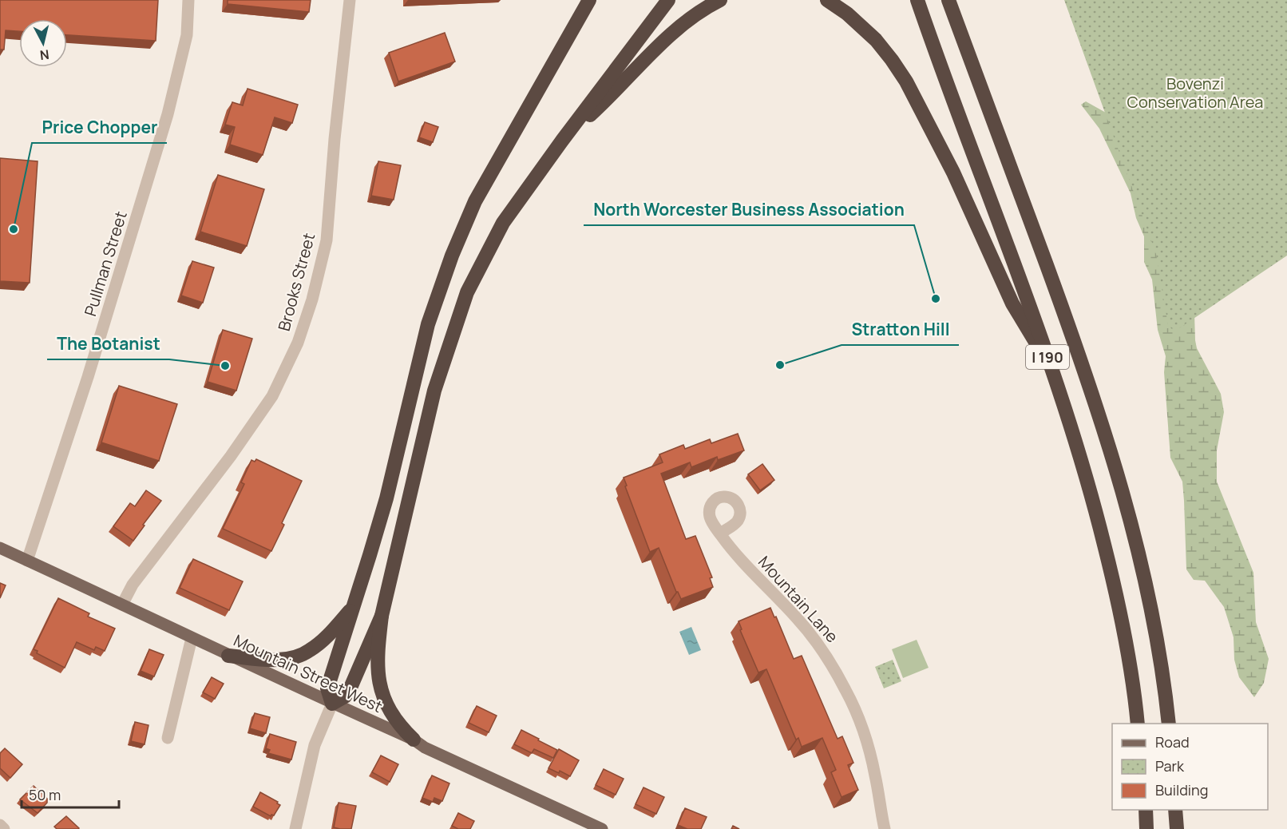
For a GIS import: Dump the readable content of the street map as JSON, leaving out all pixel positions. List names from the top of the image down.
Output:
{
  "streets": {
    "highway": ["I 190"],
    "main road": ["Mountain Street West"],
    "street": ["Pullman Street", "Brooks Street", "Mountain Lane"]
  },
  "crossings": [
    ["Pullman Street", "Mountain Street West"],
    ["Brooks Street", "Mountain Street West"]
  ],
  "parks": ["Bovenzi Conservation Area"],
  "places": [
    "Price Chopper",
    "North Worcester Business Association",
    "Stratton Hill",
    "The Botanist"
  ],
  "legend": ["Road", "Park", "Building"],
  "scale_bar": "50 m",
  "north": "bottom"
}
